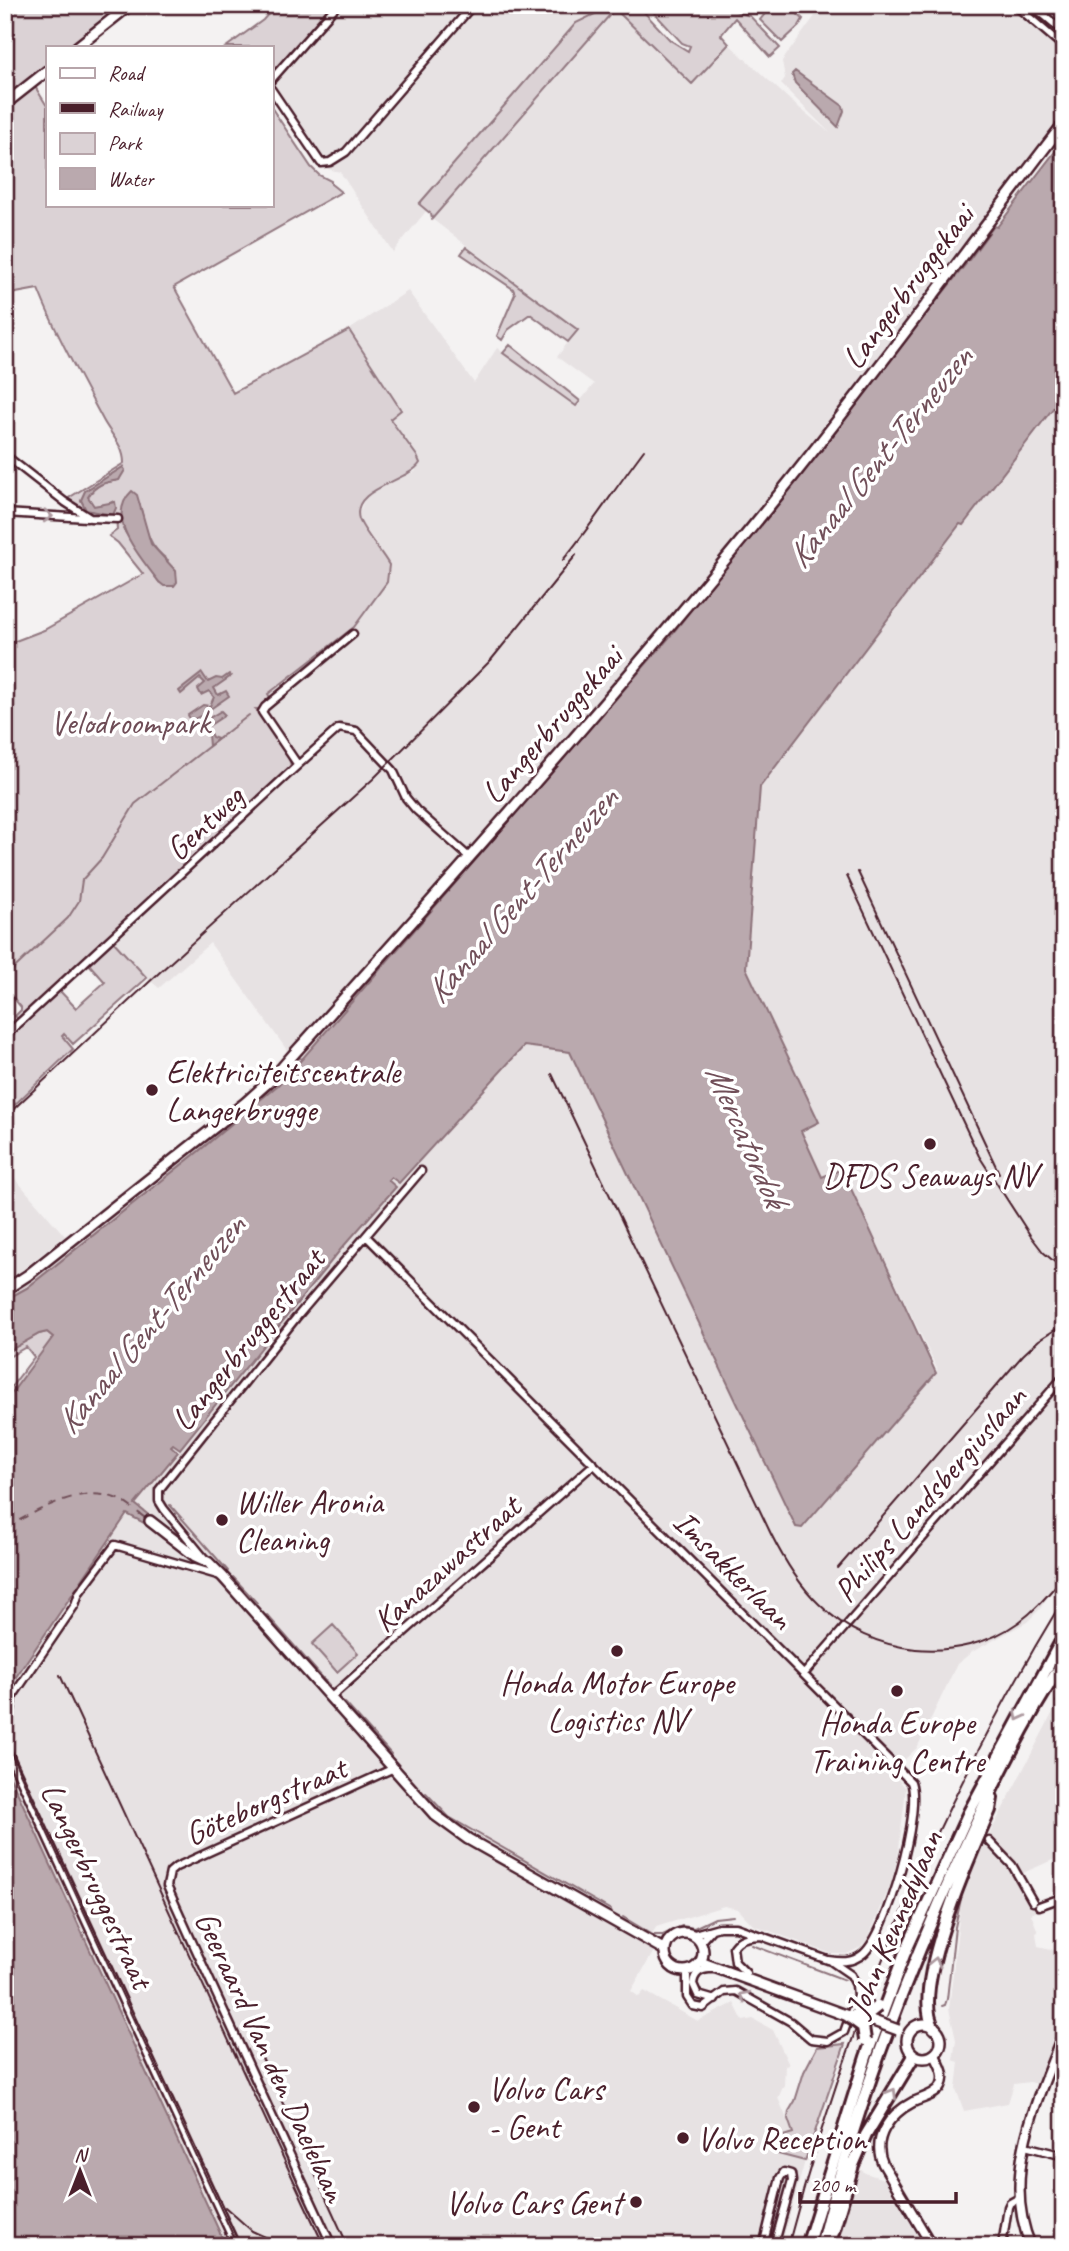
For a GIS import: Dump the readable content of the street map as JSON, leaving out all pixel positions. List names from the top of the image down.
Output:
{
  "streets": {
    "highway": ["John Kennedylaan"],
    "main road": ["Langerbruggekaai", "Langerbruggestraat"],
    "street": [
      "Gentweg",
      "Philips Landsbergiuslaan",
      "Kanazawastraat",
      "Imsakkerlaan",
      "Göteborgstraat",
      "Geeraard Van den Daelelaan"
    ]
  },
  "crossings": [
    ["Langerbruggekaai", "Gentweg"],
    ["Langerbruggestraat", "Kanazawastraat"],
    ["Langerbruggestraat", "Imsakkerlaan"],
    ["Langerbruggestraat", "Göteborgstraat"],
    ["Philips Landsbergiuslaan", "Imsakkerlaan"],
    ["Kanazawastraat", "Imsakkerlaan"],
    ["Göteborgstraat", "Geeraard Van den Daelelaan"]
  ],
  "water": ["Kanaal Gent-Terneuzen", "Mercatordok"],
  "parks": ["Velodroompark"],
  "places": [
    "Elektriciteitscentrale Langerbrugge",
    "DFDS Seaways NV",
    "Willer Aronia Cleaning",
    "Honda Motor Europe Logistics NV",
    "Honda Europe Training Centre",
    "Volvo Cars - Gent",
    "Volvo Reception",
    "Volvo Cars Gent"
  ],
  "legend": [
    "Road",
    "Railway",
    "Park",
    "Water"
  ],
  "scale_bar": "200 m",
  "north": "top"
}
